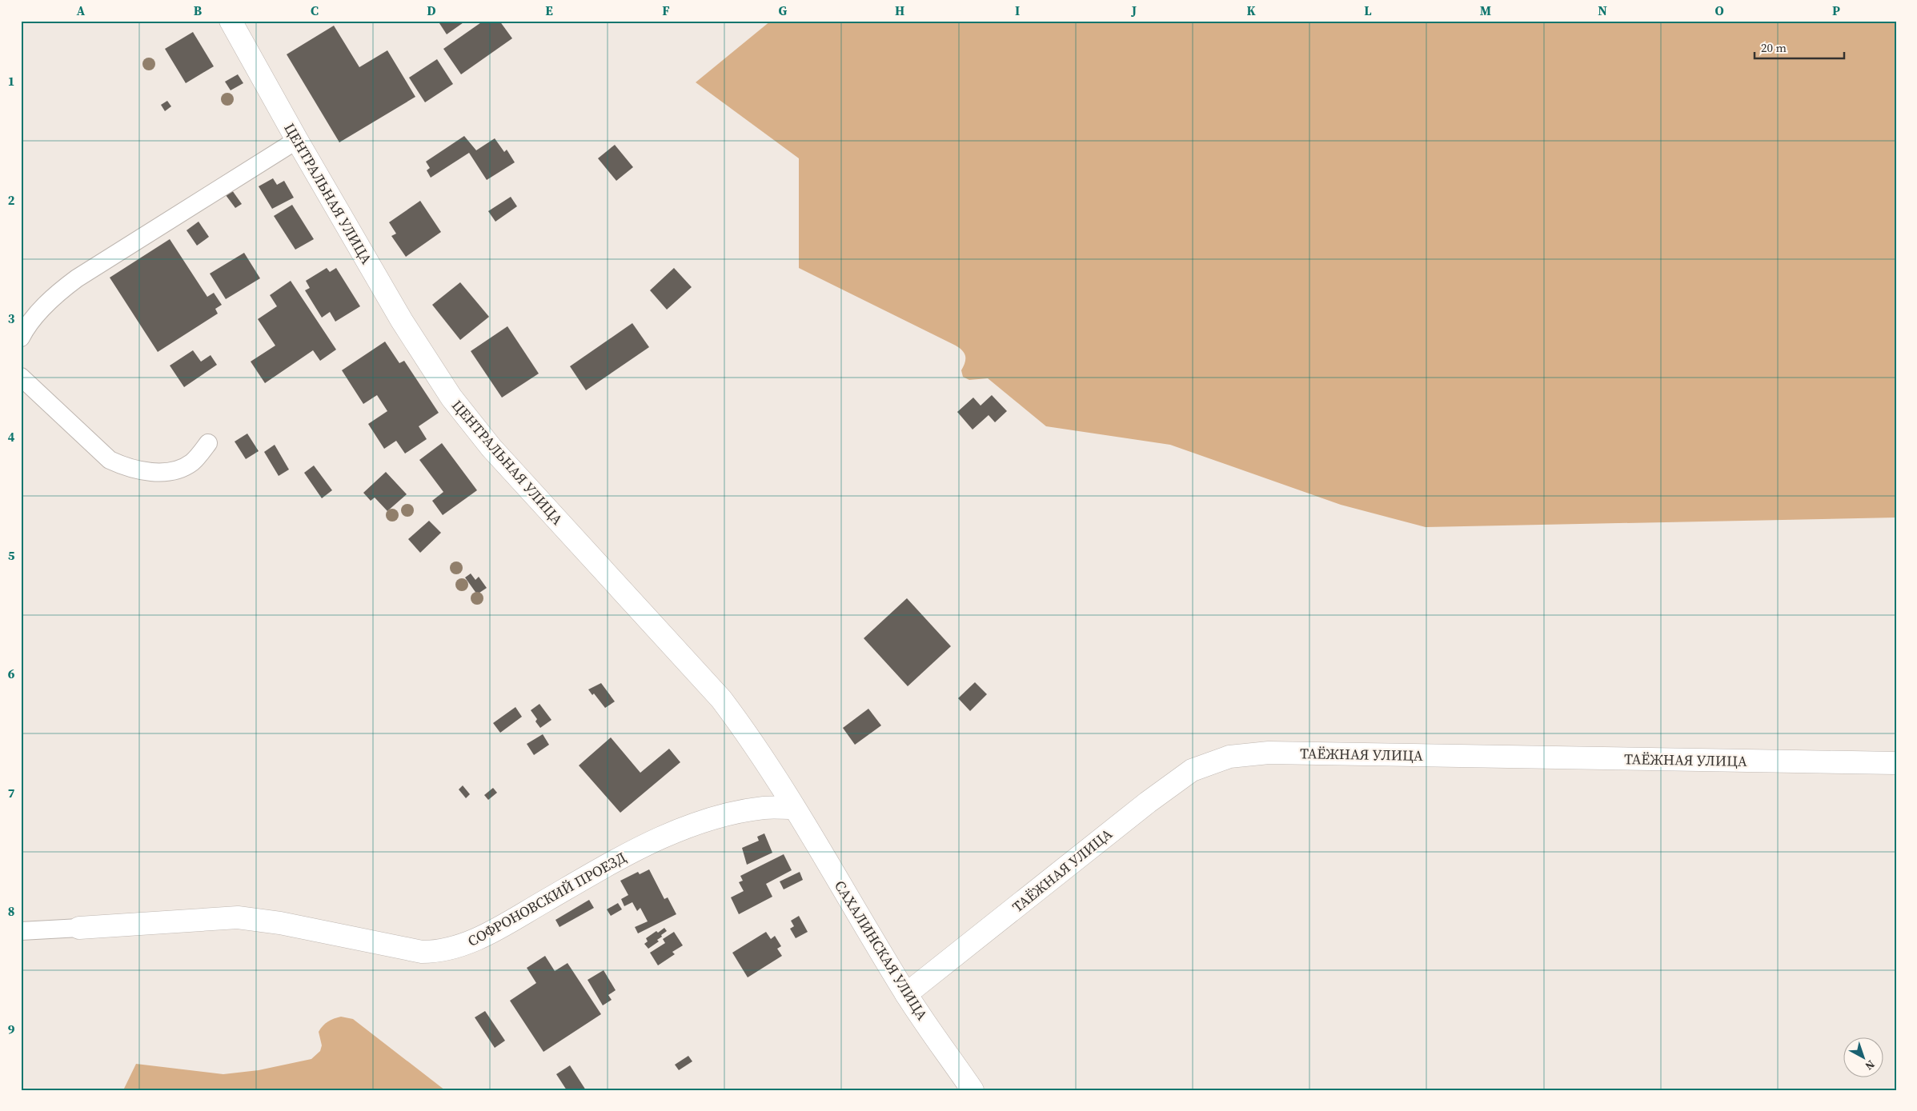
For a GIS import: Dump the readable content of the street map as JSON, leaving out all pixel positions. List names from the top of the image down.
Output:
{
  "streets": {
    "street": [
      "ЦЕНТРАЛЬНАЯ УЛИЦА",
      "ТАЁЖНАЯ УЛИЦА",
      "СОФРОНОВСКИЙ ПРОЕЗД",
      "САХАЛИНСКАЯ УЛИЦА"
    ]
  },
  "crossings": [
    ["ЦЕНТРАЛЬНАЯ УЛИЦА", "СОФРОНОВСКИЙ ПРОЕЗД"],
    ["ЦЕНТРАЛЬНАЯ УЛИЦА", "САХАЛИНСКАЯ УЛИЦА"],
    ["ТАЁЖНАЯ УЛИЦА", "САХАЛИНСКАЯ УЛИЦА"],
    ["СОФРОНОВСКИЙ ПРОЕЗД", "САХАЛИНСКАЯ УЛИЦА"]
  ],
  "scale_bar": "20 m",
  "north": "bottom right",
  "grid": {
    "columns": [
      "A",
      "B",
      "C",
      "D",
      "E",
      "F",
      "G",
      "H",
      "I",
      "J",
      "K",
      "L",
      "M",
      "N",
      "O",
      "P"
    ],
    "rows": [
      "1",
      "2",
      "3",
      "4",
      "5",
      "6",
      "7",
      "8",
      "9"
    ]
  }
}
